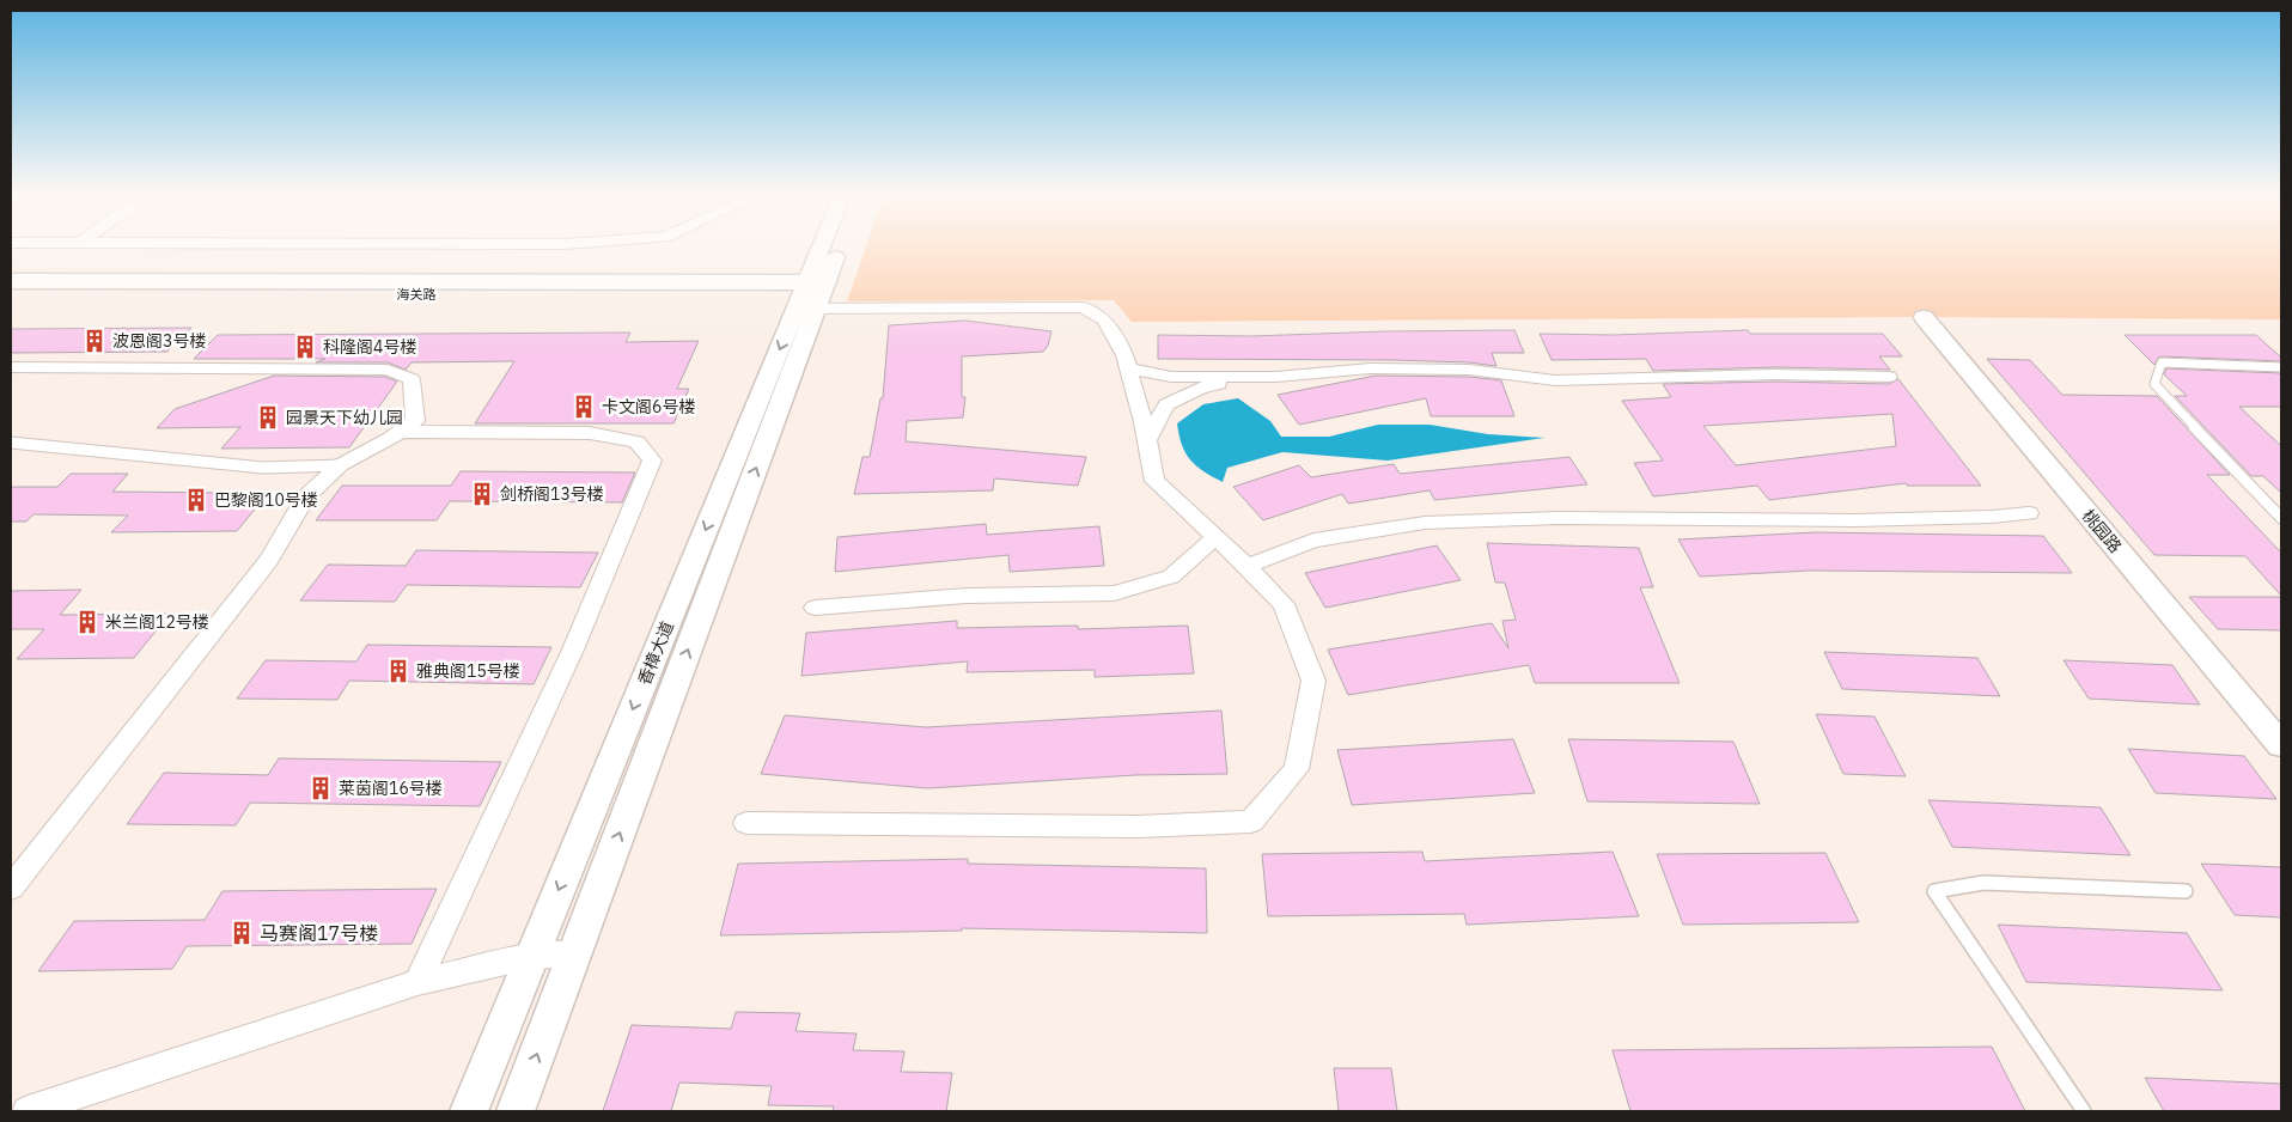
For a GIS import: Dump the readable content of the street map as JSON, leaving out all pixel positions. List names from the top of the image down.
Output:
{
  "streets": {
    "main road": ["海关路"],
    "street": ["桃园路", "香樟大道"]
  },
  "crossings": [
    ["海关路", "香樟大道"]
  ],
  "places": {
    "building": [
      "波恩阁3号楼",
      "科隆阁4号楼",
      "卡文阁6号楼",
      "园景天下幼儿园",
      "剑桥阁13号楼",
      "巴黎阁10号楼",
      "米兰阁12号楼",
      "雅典阁15号楼",
      "莱茵阁16号楼",
      "马赛阁17号楼"
    ]
  }
}
